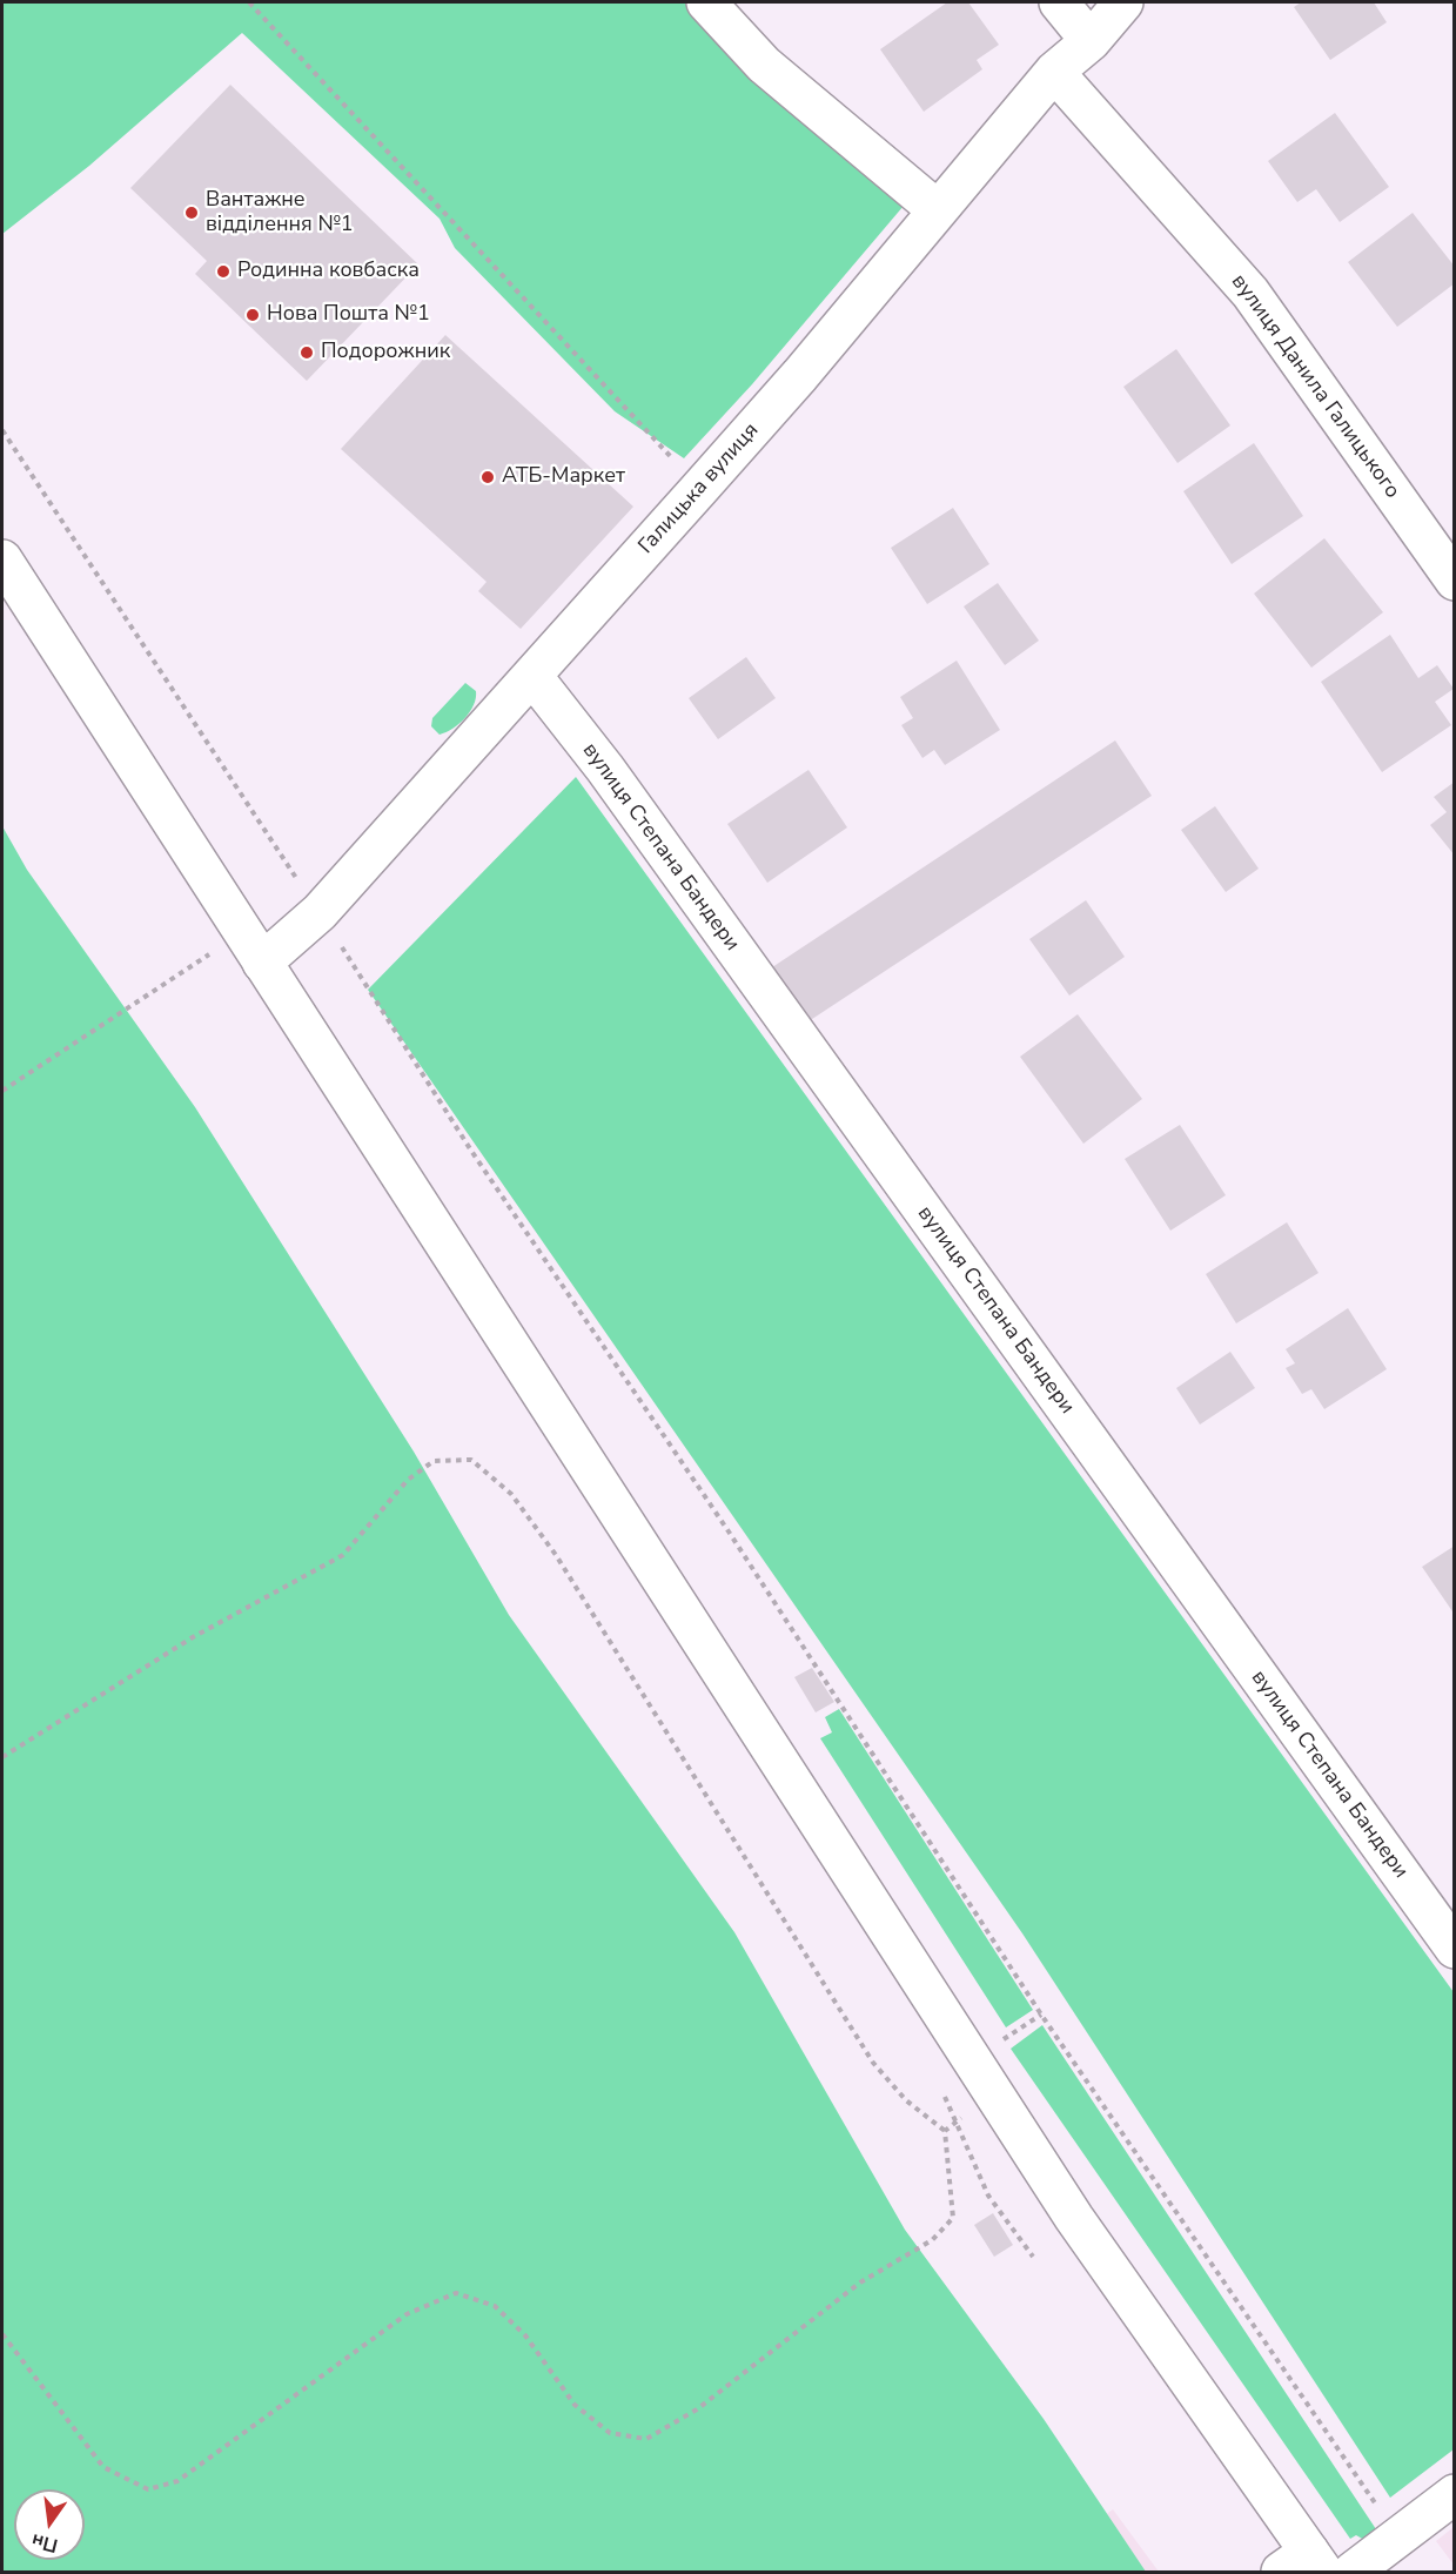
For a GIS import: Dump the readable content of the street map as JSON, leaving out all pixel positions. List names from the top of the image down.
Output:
{
  "streets": {
    "street": ["вулиця Данила Галицького", "Галицька вулиця", "вулиця Степана Бандери"]
  },
  "crossings": [
    ["вулиця Данила Галицького", "Галицька вулиця"],
    ["Галицька вулиця", "вулиця Степана Бандери"]
  ],
  "places": [
    "Вантажне відділення №1",
    "Родинна ковбаска",
    "Нова Пошта №1",
    "Подорожник",
    "АТБ-Маркет"
  ],
  "north": "bottom"
}
